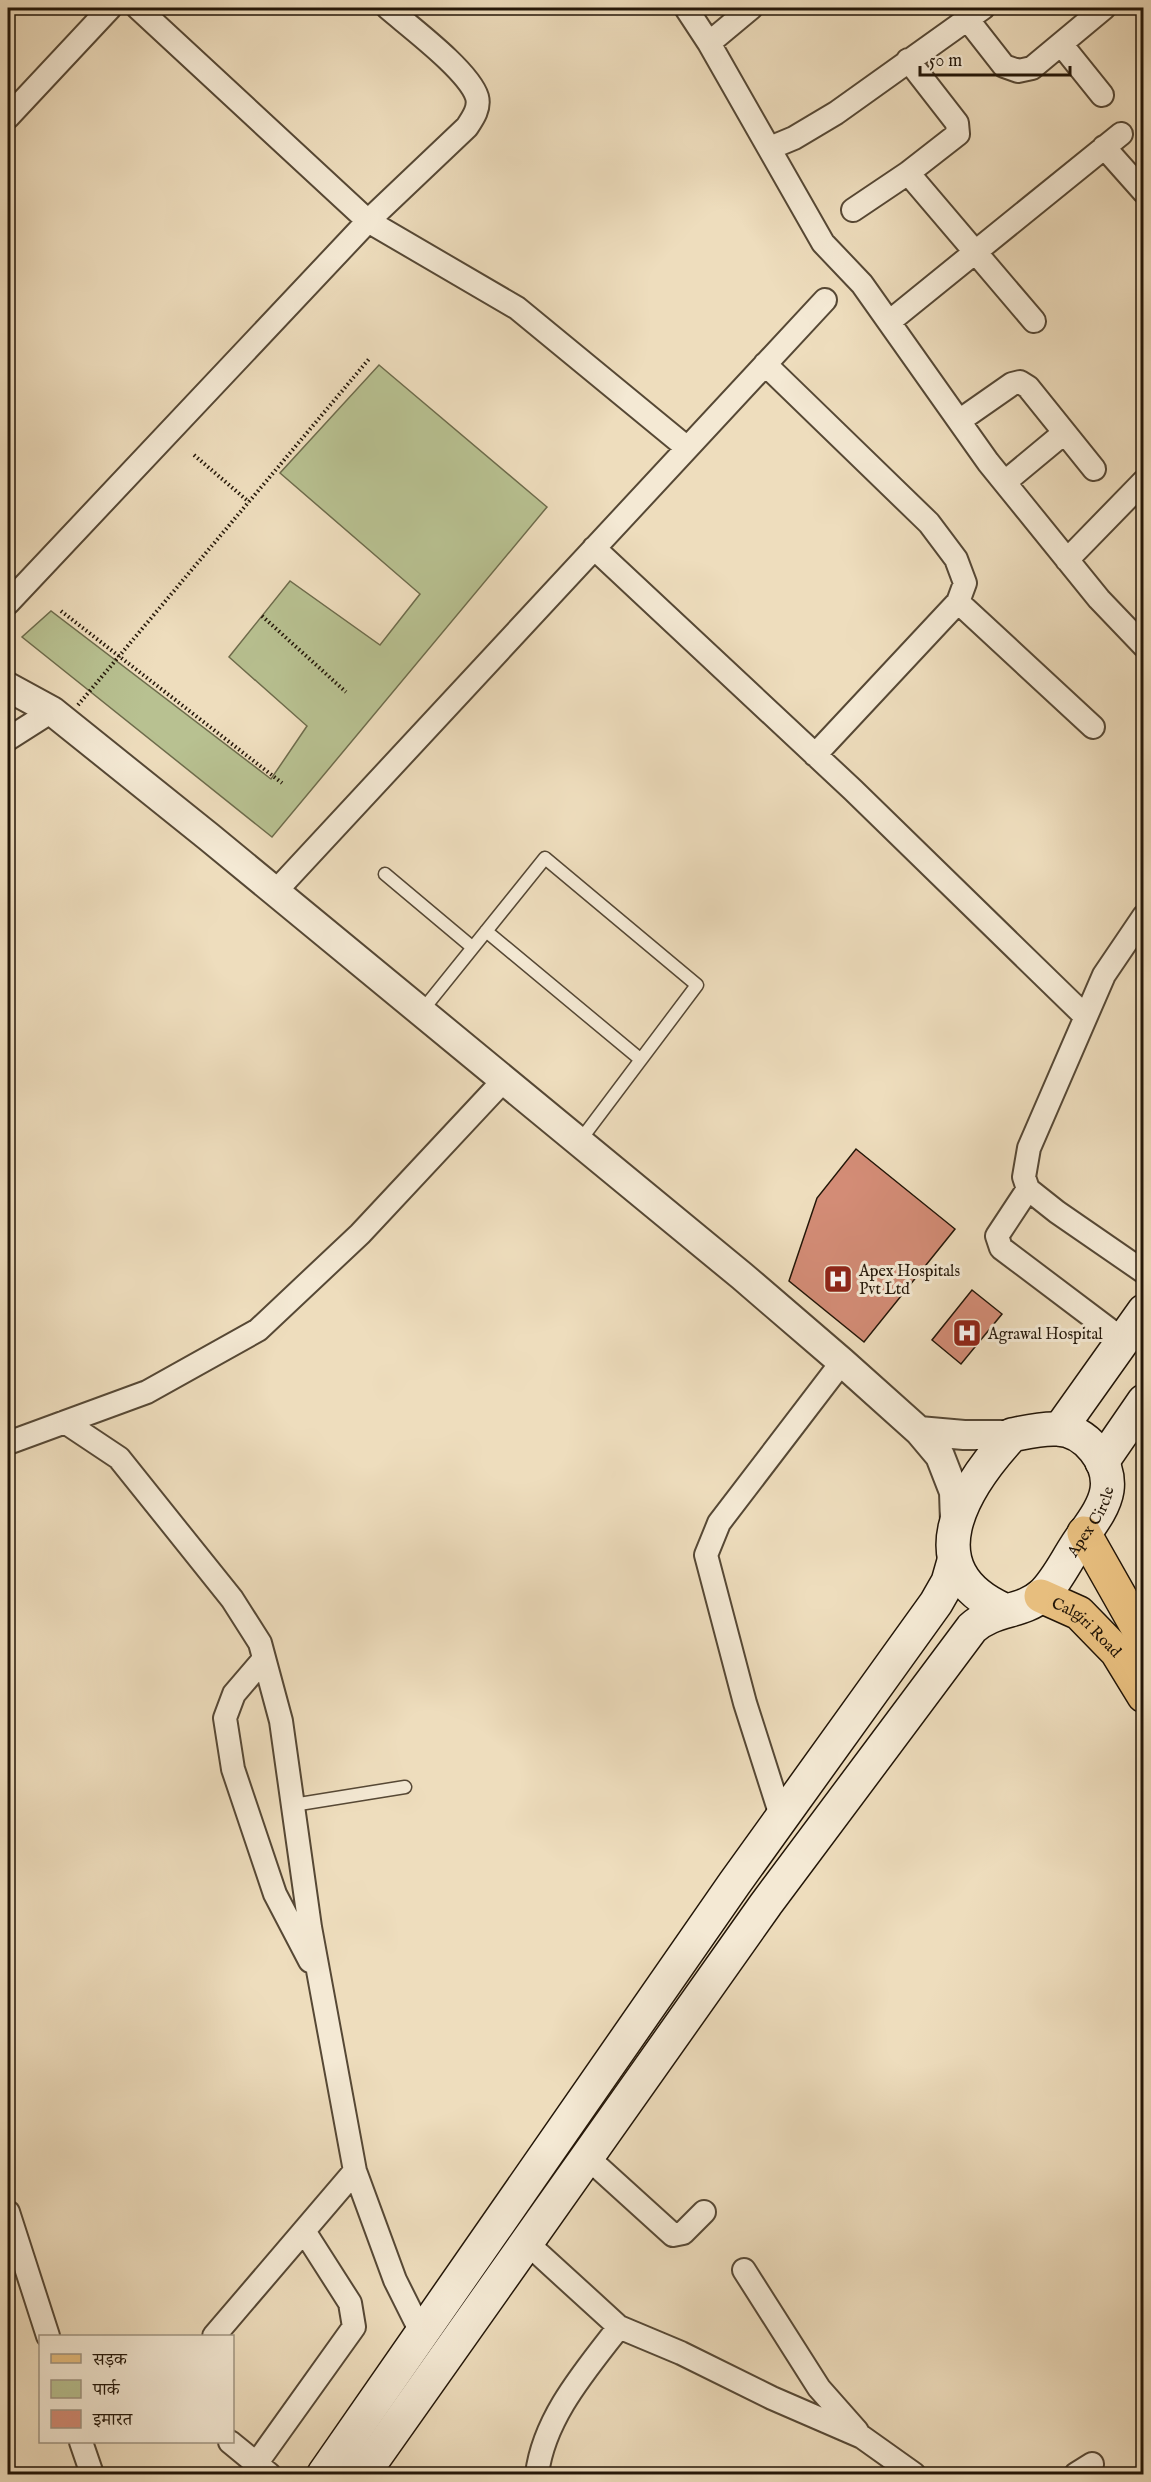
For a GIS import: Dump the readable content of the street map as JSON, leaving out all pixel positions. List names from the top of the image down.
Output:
{
  "streets": {
    "main road": ["Apex Circle", "Calgiri Road"]
  },
  "crossings": [
    ["Apex Circle", "Calgiri Road"]
  ],
  "places": {
    "hospital": ["Apex Hospitals Pvt Ltd", "Agrawal Hospital"]
  },
  "legend": ["सड़क", "पार्क", "इमारत"],
  "scale_bar": "50 m"
}
